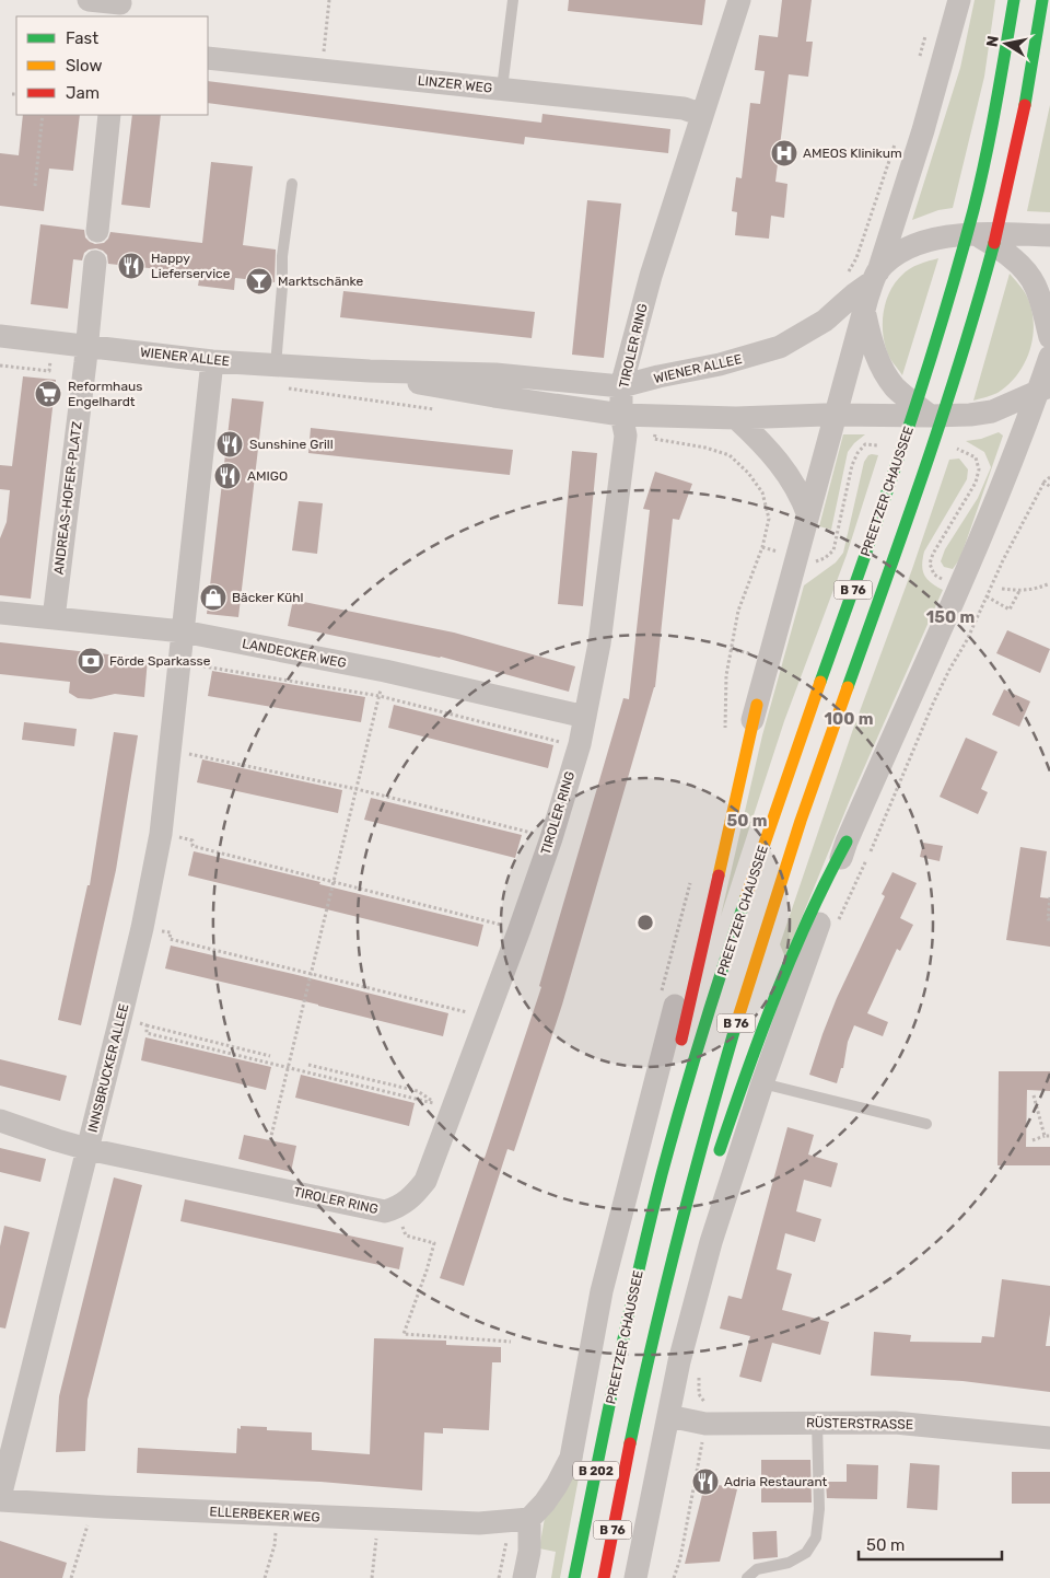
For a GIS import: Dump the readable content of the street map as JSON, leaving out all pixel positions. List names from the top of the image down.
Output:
{
  "streets": {
    "highway": ["PREETZER CHAUSSEE", "B 76", "B 202"],
    "street": [
      "LINZER WEG",
      "TIROLER RING",
      "WIENER ALLEE",
      "ANDREAS-HOFER-PLATZ",
      "LANDECKER WEG",
      "INNSBRUCKER ALLEE",
      "RÜSTERSTRASSE",
      "ELLERBEKER WEG"
    ]
  },
  "crossings": [
    ["LINZER WEG", "TIROLER RING"],
    ["TIROLER RING", "WIENER ALLEE"],
    ["TIROLER RING", "LANDECKER WEG"],
    ["TIROLER RING", "INNSBRUCKER ALLEE"],
    ["WIENER ALLEE", "PREETZER CHAUSSEE"],
    ["WIENER ALLEE", "ANDREAS-HOFER-PLATZ"],
    ["PREETZER CHAUSSEE", "ELLERBEKER WEG"],
    ["ANDREAS-HOFER-PLATZ", "LANDECKER WEG"],
    ["LANDECKER WEG", "INNSBRUCKER ALLEE"],
    ["INNSBRUCKER ALLEE", "ELLERBEKER WEG"]
  ],
  "places": {
    "hospital": ["AMEOS Klinikum"],
    "restaurant": [
      "Happy Lieferservice",
      "Sunshine Grill",
      "AMIGO",
      "Adria Restaurant"
    ],
    "bar": ["Marktschänke"],
    "supermarket": ["Reformhaus Engelhardt"],
    "shop": ["Bäcker Kühl"],
    "bank": ["Förde Sparkasse"]
  },
  "legend": ["Fast", "Slow", "Jam"],
  "scale_bar": "50 m",
  "north": "left",
  "rings": ["150 m", "100 m", "50 m"]
}
